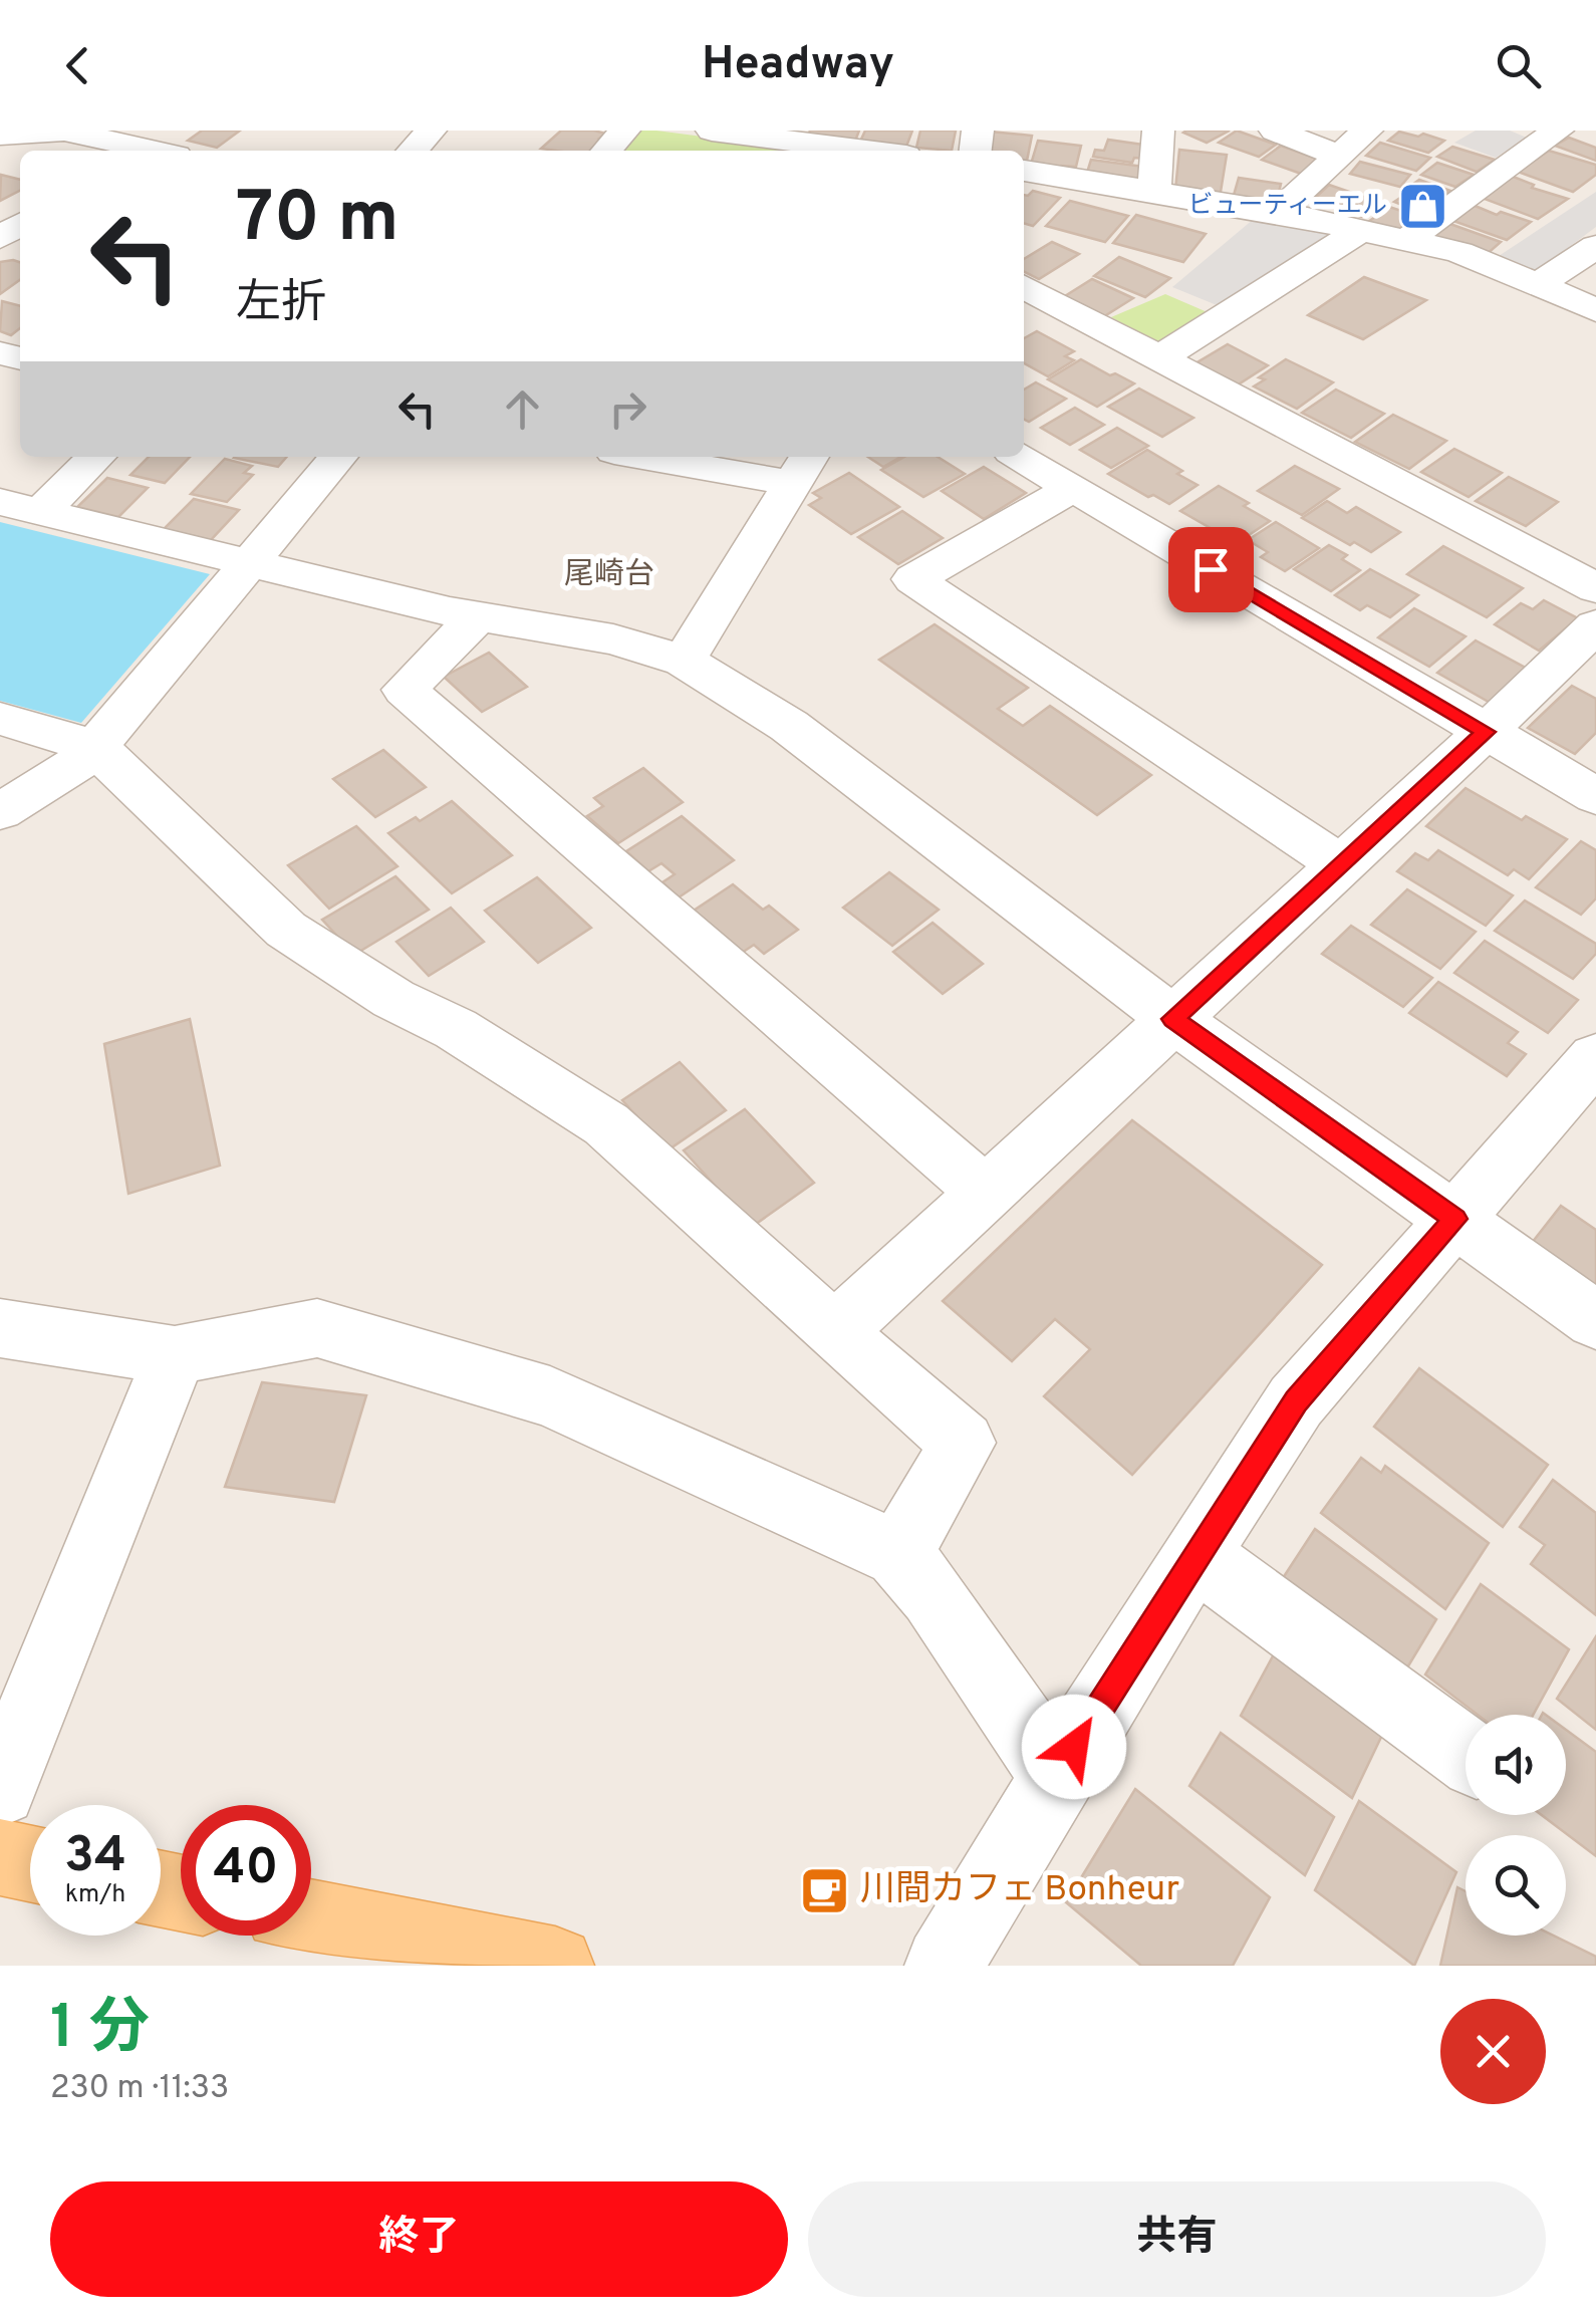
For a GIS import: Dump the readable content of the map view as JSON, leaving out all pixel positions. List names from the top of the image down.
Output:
{
  "districts": ["尾崎台"],
  "places": {
    "shop": ["ビューティーエル"],
    "cafe": ["川間カフェ Bonheur"]
  },
  "page": {
    "header": "Headway",
    "turn": ["70 m", "左折"],
    "speed": "34 km/h",
    "limit": "40",
    "heading": ["1 分", "230 m · 11:33"],
    "buttons": ["終了", "共有"]
  }
}
